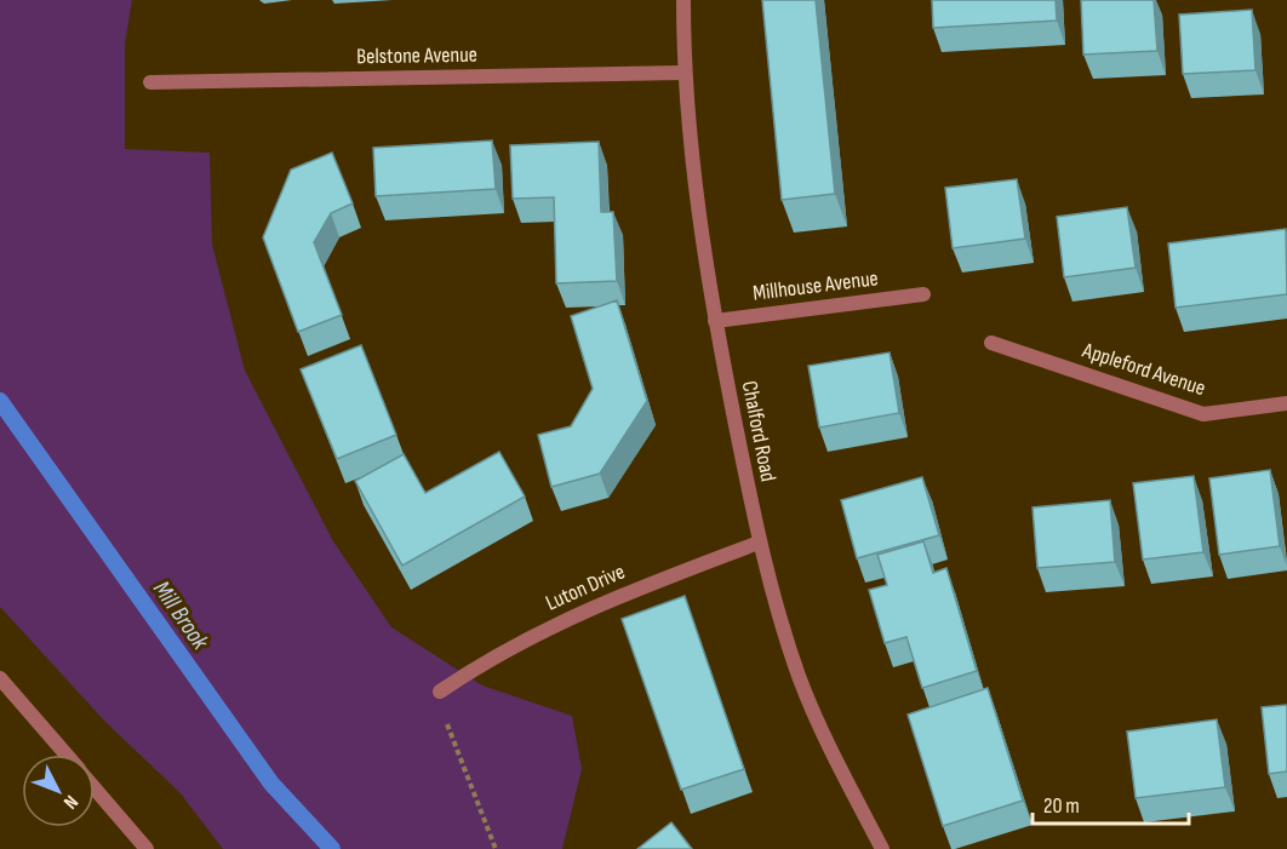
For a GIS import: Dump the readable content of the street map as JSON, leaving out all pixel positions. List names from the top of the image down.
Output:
{
  "streets": {
    "street": [
      "Belstone Avenue",
      "Millhouse Avenue",
      "Appleford Avenue",
      "Chalford Road",
      "Luton Drive"
    ]
  },
  "crossings": [
    ["Belstone Avenue", "Chalford Road"],
    ["Millhouse Avenue", "Chalford Road"],
    ["Chalford Road", "Luton Drive"]
  ],
  "water": ["Mill Brook"],
  "scale_bar": "20 m",
  "north": "bottom right"
}
